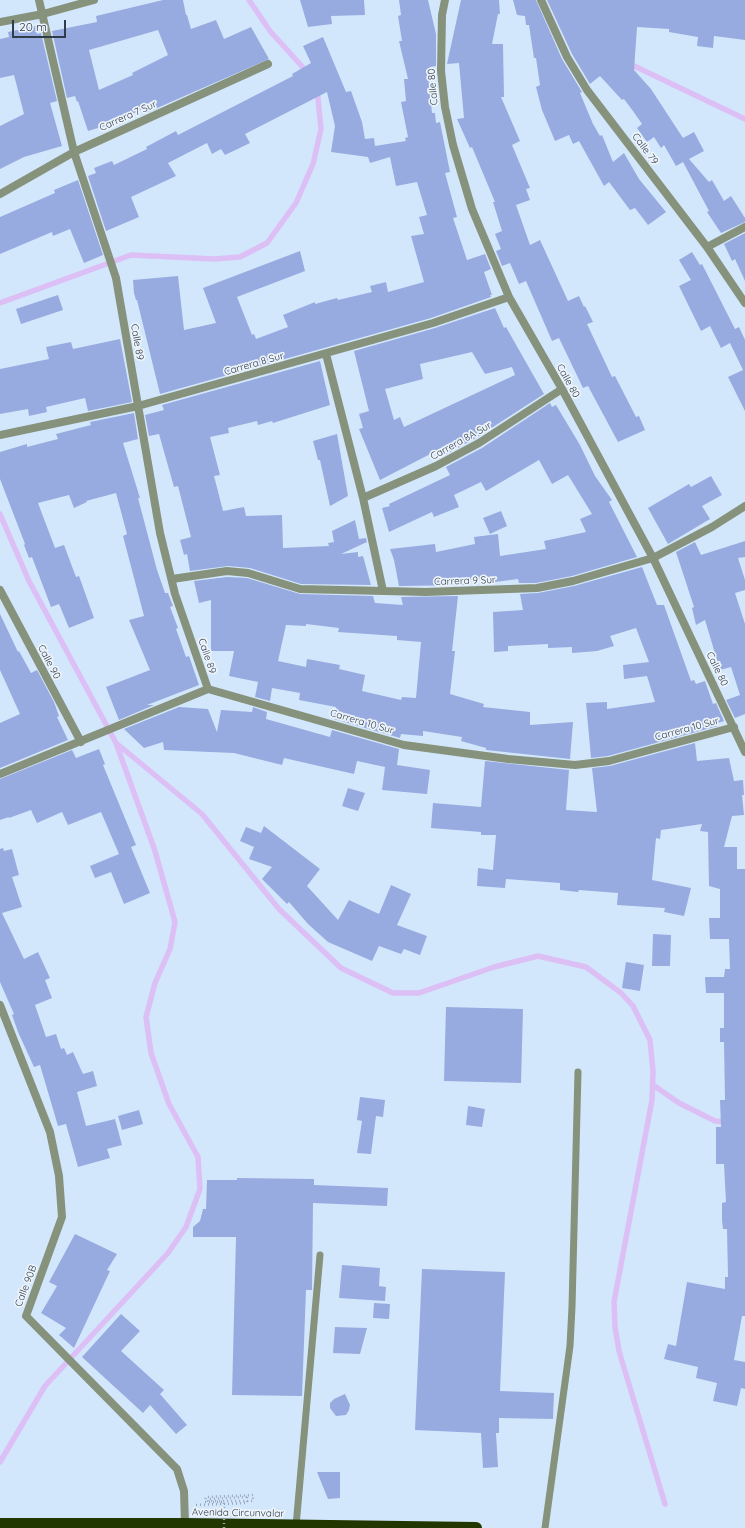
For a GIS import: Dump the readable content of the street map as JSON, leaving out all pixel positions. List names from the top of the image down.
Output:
{
  "streets": {
    "highway": ["Avenida Circunvalar"],
    "street": [
      "Calle 80",
      "Carrera 7 Sur",
      "Calle 79",
      "Calle 89",
      "Carrera 8 Sur",
      "Carrera 8A Sur",
      "Carrera 9 Sur",
      "Calle 90",
      "Carrera 10 Sur",
      "Calle 90B"
    ]
  },
  "crossings": [
    ["Calle 80", "Carrera 8 Sur"],
    ["Calle 80", "Carrera 8A Sur"],
    ["Calle 80", "Carrera 9 Sur"],
    ["Calle 80", "Carrera 10 Sur"],
    ["Carrera 7 Sur", "Calle 89"],
    ["Calle 89", "Carrera 8 Sur"],
    ["Calle 89", "Carrera 9 Sur"],
    ["Calle 89", "Carrera 10 Sur"],
    ["Calle 90B", "Avenida Circunvalar"]
  ],
  "scale_bar": "20 m"
}
